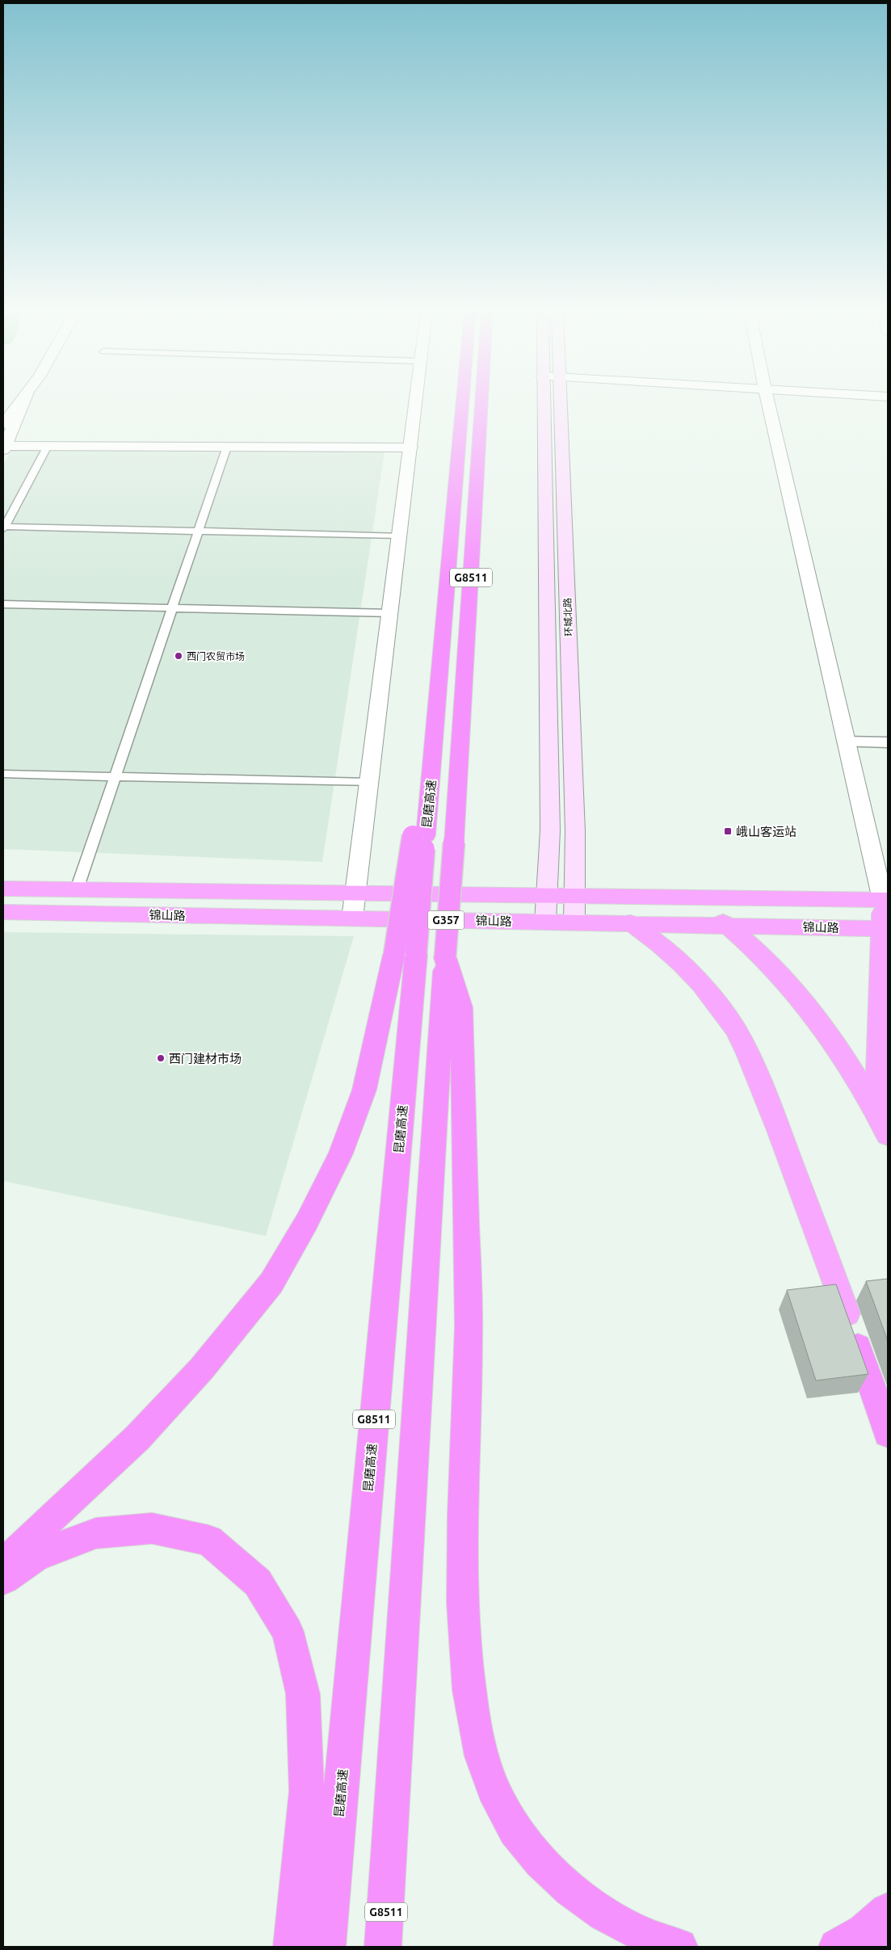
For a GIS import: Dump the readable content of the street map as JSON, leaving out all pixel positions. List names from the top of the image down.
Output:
{
  "streets": {
    "highway": [
      "G8511",
      "昆磨高速",
      "锦山路",
      "G357"
    ],
    "main road": ["环城北路"]
  },
  "crossings": [
    ["G8511", "昆磨高速"],
    ["环城北路", "锦山路"]
  ],
  "places": {
    "other": ["西门农贸市场", "西门建材市场"],
    "transit": ["峨山客运站"]
  }
}
